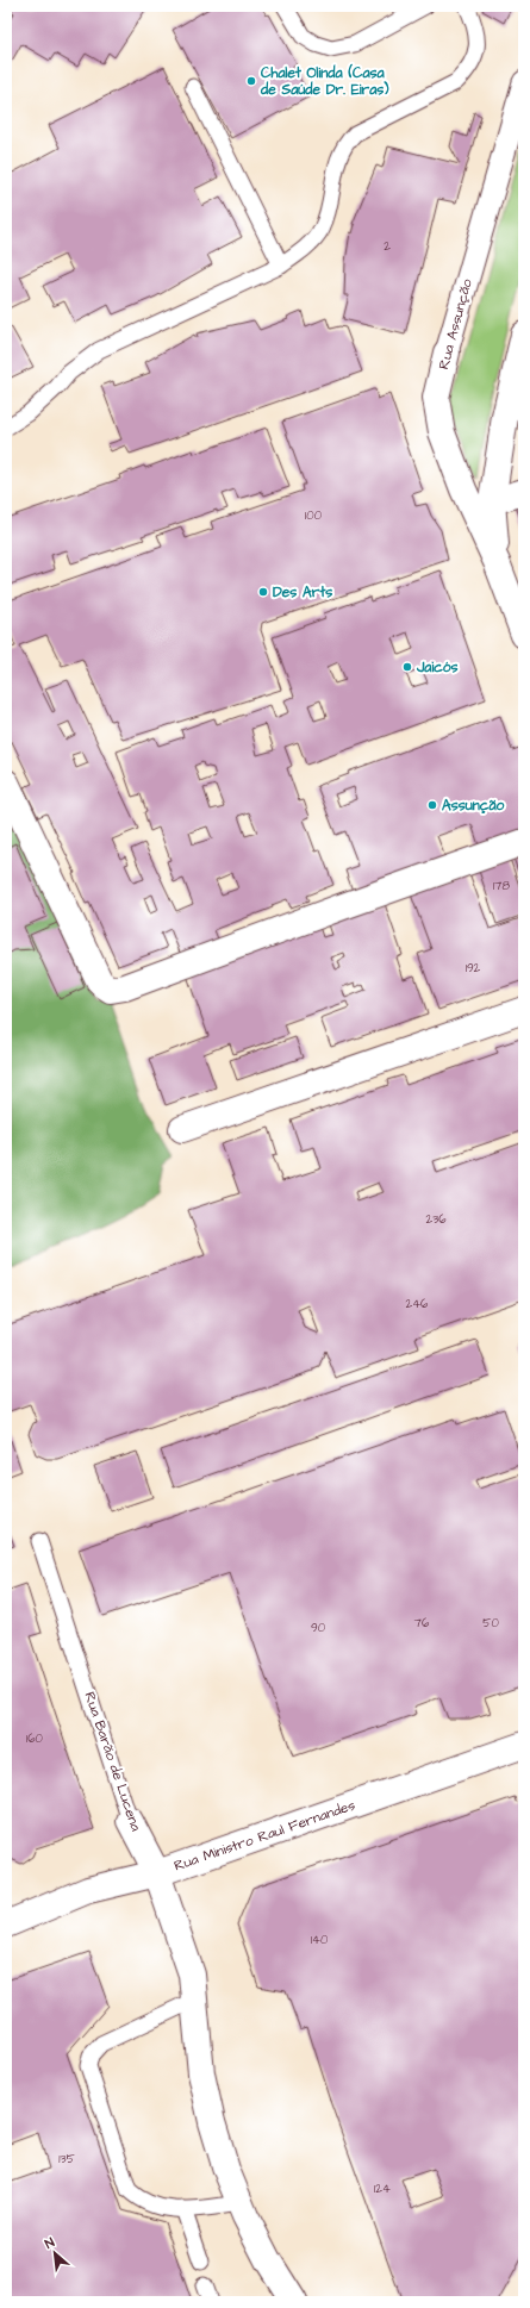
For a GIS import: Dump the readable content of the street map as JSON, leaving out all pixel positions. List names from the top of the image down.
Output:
{
  "streets": {
    "street": ["Rua Assunção", "Rua Barão de Lucena", "Rua Ministro Raul Fernandes"]
  },
  "crossings": [
    ["Rua Barão de Lucena", "Rua Ministro Raul Fernandes"]
  ],
  "places": [
    "Chalet Olinda (Casa de Saúde Dr. Eiras)",
    "Des Arts",
    "Jaicós",
    "Assunção"
  ],
  "house_numbers": [
    "2",
    "100",
    "178",
    "192",
    "236",
    "246",
    "76",
    "50",
    "90",
    "160",
    "140",
    "135",
    "124"
  ],
  "north": "top left"
}
